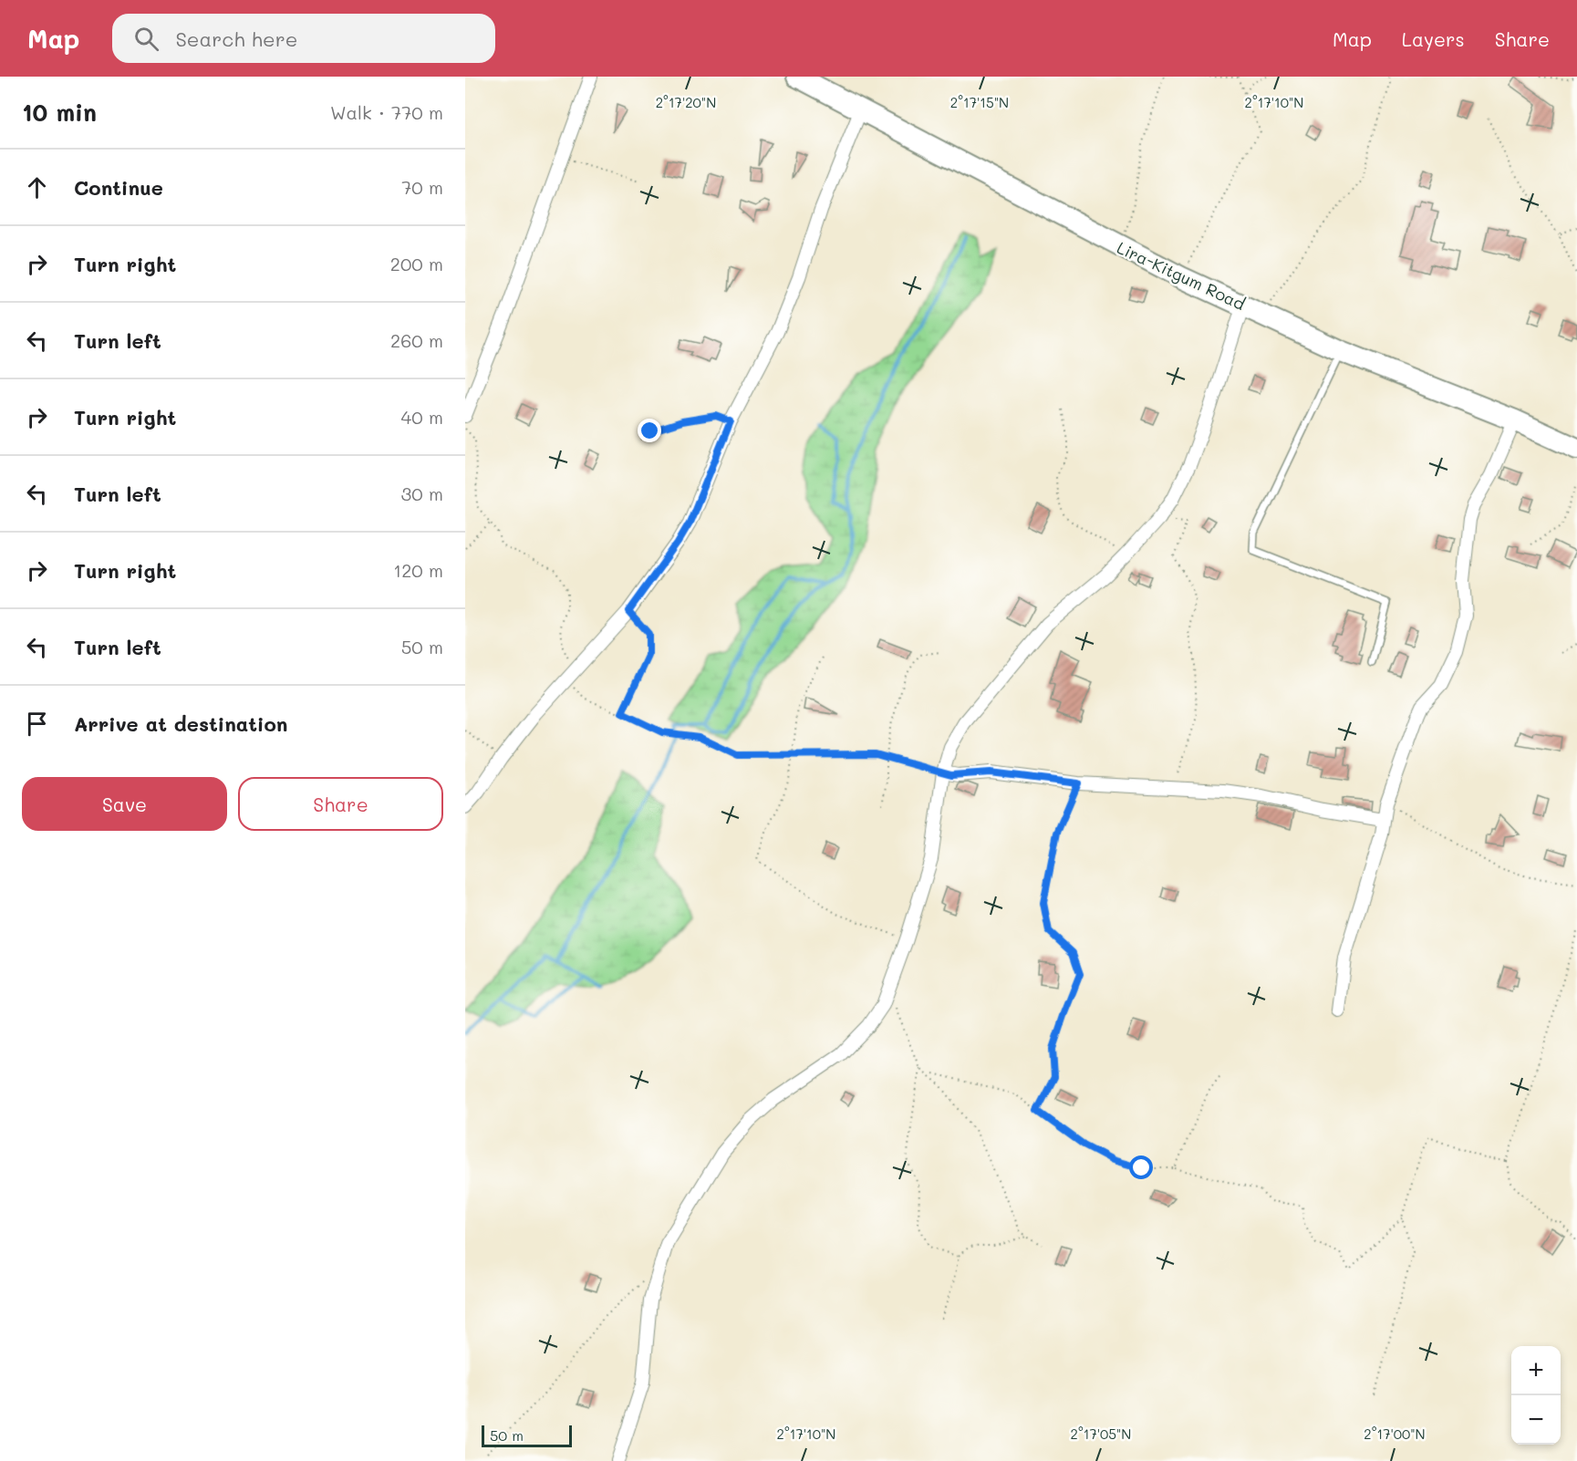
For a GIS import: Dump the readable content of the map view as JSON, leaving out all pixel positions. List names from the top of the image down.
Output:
{
  "streets": {
    "main road": ["Lira-Kitgum Road"]
  },
  "scale_bar": "50 m",
  "page": {
    "header": "Map",
    "search": "Search here",
    "nav": ["Map", "Layers", "Share"],
    "heading": ["10 min", "Walk · 770 m"],
    "list": [
      ["Continue", "70 m"],
      ["Turn right", "200 m"],
      ["Turn left", "260 m"],
      ["Turn right", "40 m"],
      ["Turn left", "30 m"],
      ["Turn right", "120 m"],
      ["Turn left", "50 m"],
      "Arrive at destination"
    ],
    "buttons": ["Save", "Share"],
    "map_buttons": ["+", "−"],
    "scale": "50 m"
  },
  "coordinates": [
    "2°17'20\"N",
    "2°17'15\"N",
    "2°17'10\"N",
    "2°17'05\"N",
    "2°17'00\"N"
  ]
}
